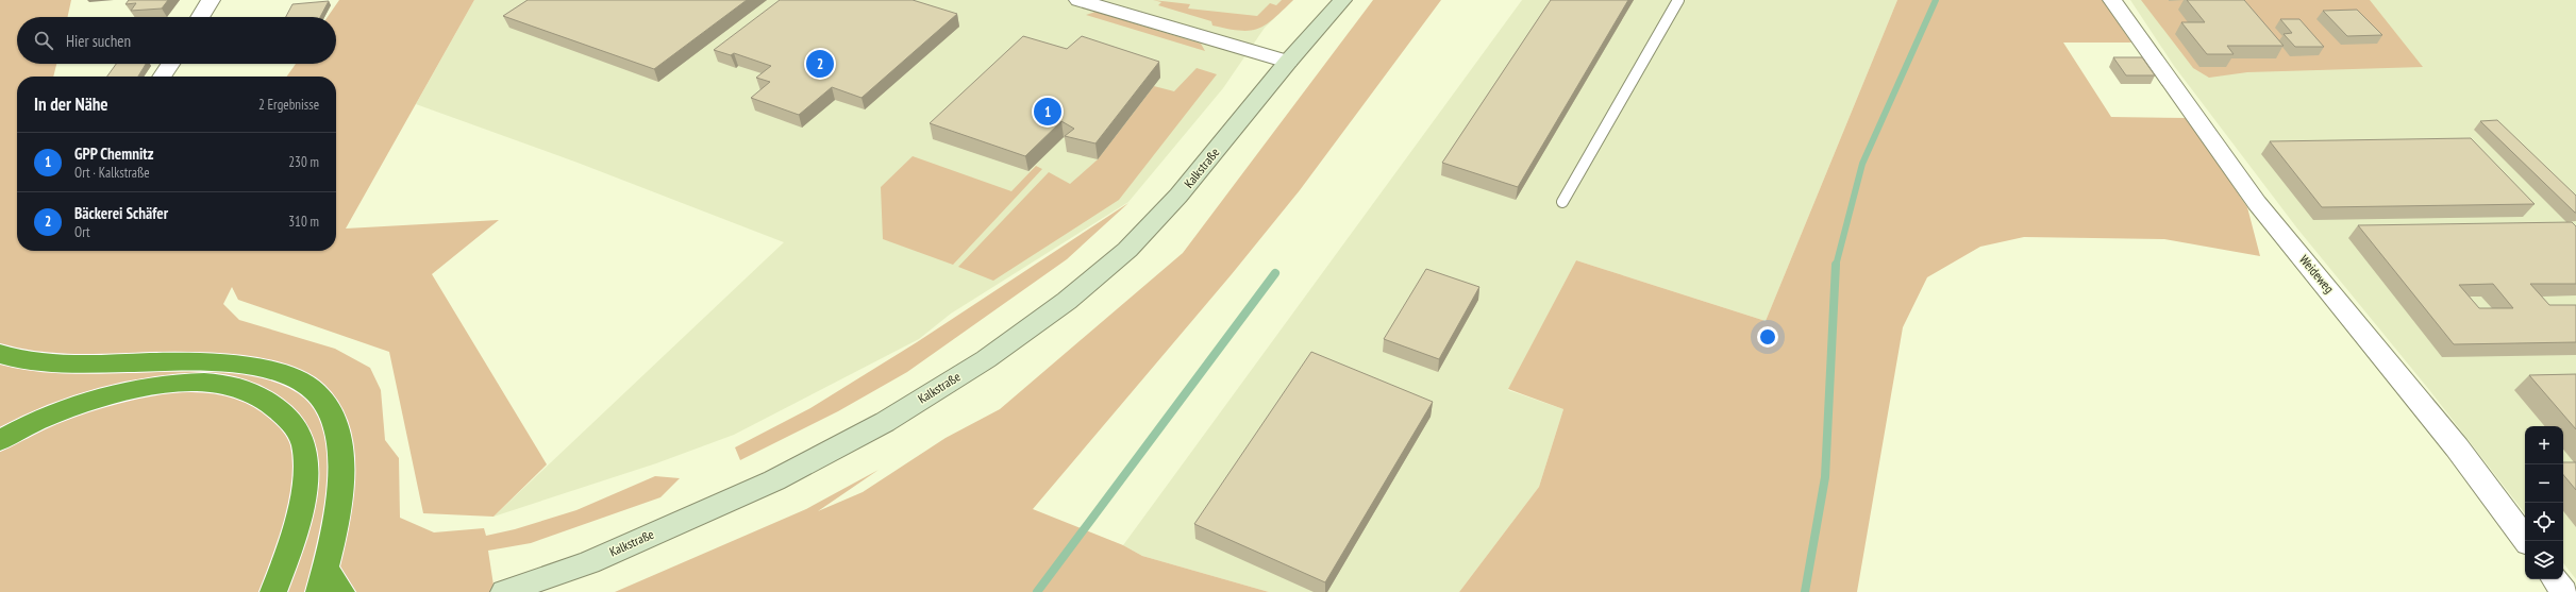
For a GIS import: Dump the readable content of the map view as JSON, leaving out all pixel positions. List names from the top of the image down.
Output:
{
  "streets": {
    "main road": ["Kalkstraße"],
    "street": ["Weideweg"]
  },
  "page": {
    "search": "Hier suchen",
    "pins": ["2", "1"],
    "heading": ["In der Nähe", "2 Ergebnisse"],
    "list": [
      {
        "mark": "1",
        "name": "GPP Chemnitz",
        "note": "Ort · Kalkstraße",
        "value": "230 m"
      },
      {
        "mark": "2",
        "name": "Bäckerei Schäfer",
        "note": "Ort",
        "value": "310 m"
      }
    ],
    "map_buttons": ["+", "−"]
  }
}
